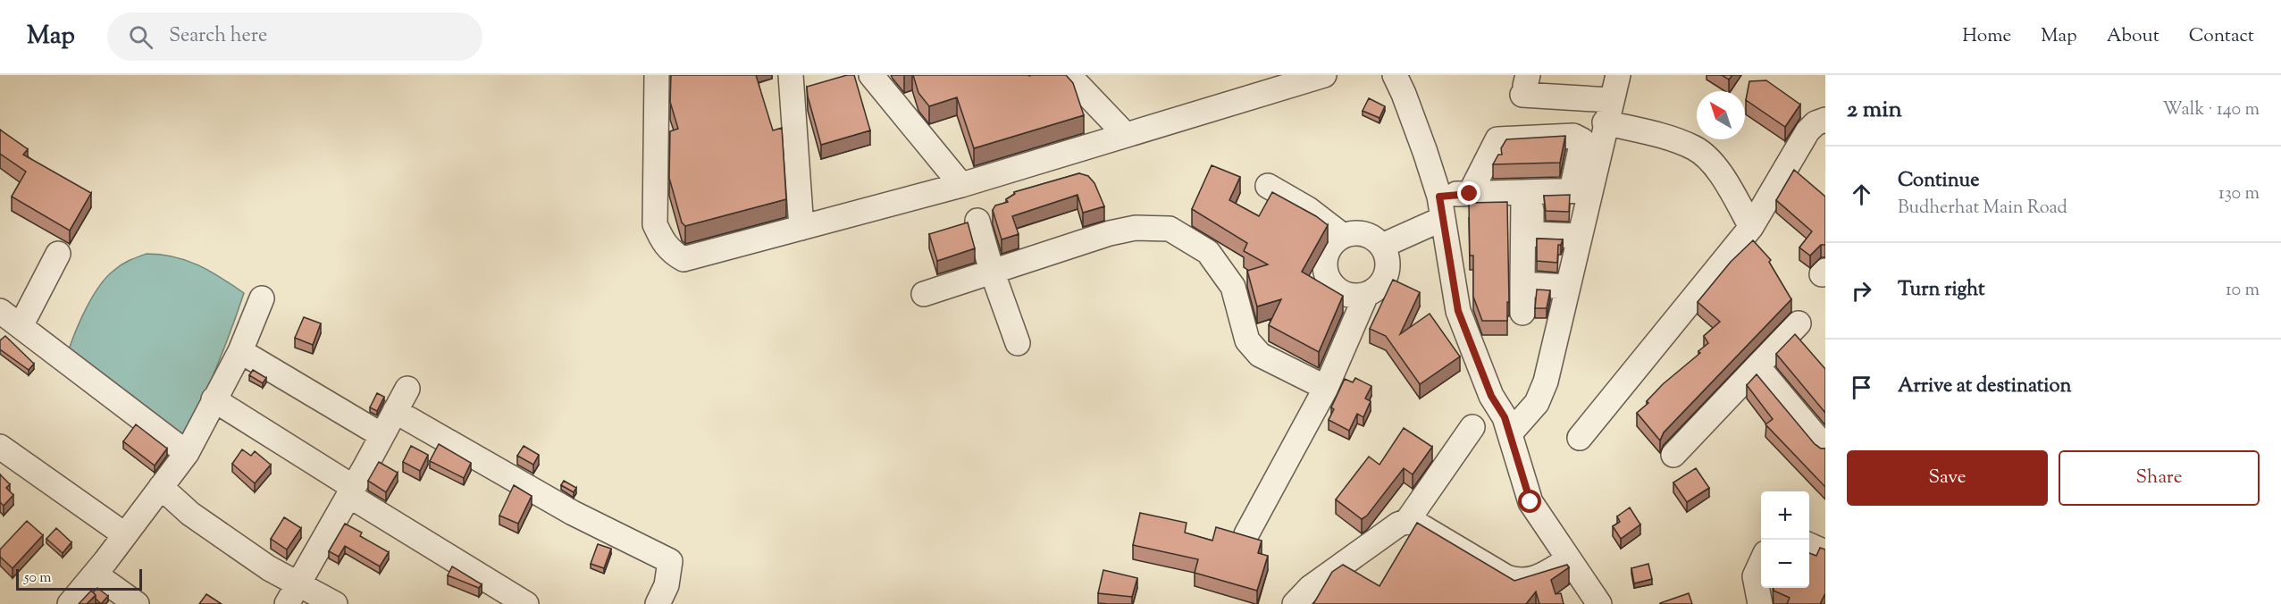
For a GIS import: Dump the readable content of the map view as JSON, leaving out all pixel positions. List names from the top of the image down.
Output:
{
  "scale_bar": "50 m",
  "north": "top left",
  "page": {
    "header": "Map",
    "search": "Search here",
    "nav": [
      "Home",
      "Map",
      "About",
      "Contact"
    ],
    "heading": ["2 min", "Walk · 140 m"],
    "list": [
      ["Continue", "Budherhat Main Road", "130 m"],
      ["Turn right", "10 m"],
      "Arrive at destination"
    ],
    "buttons": ["Save", "Share"],
    "map_buttons": ["+", "−"],
    "scale": "50 m"
  }
}
